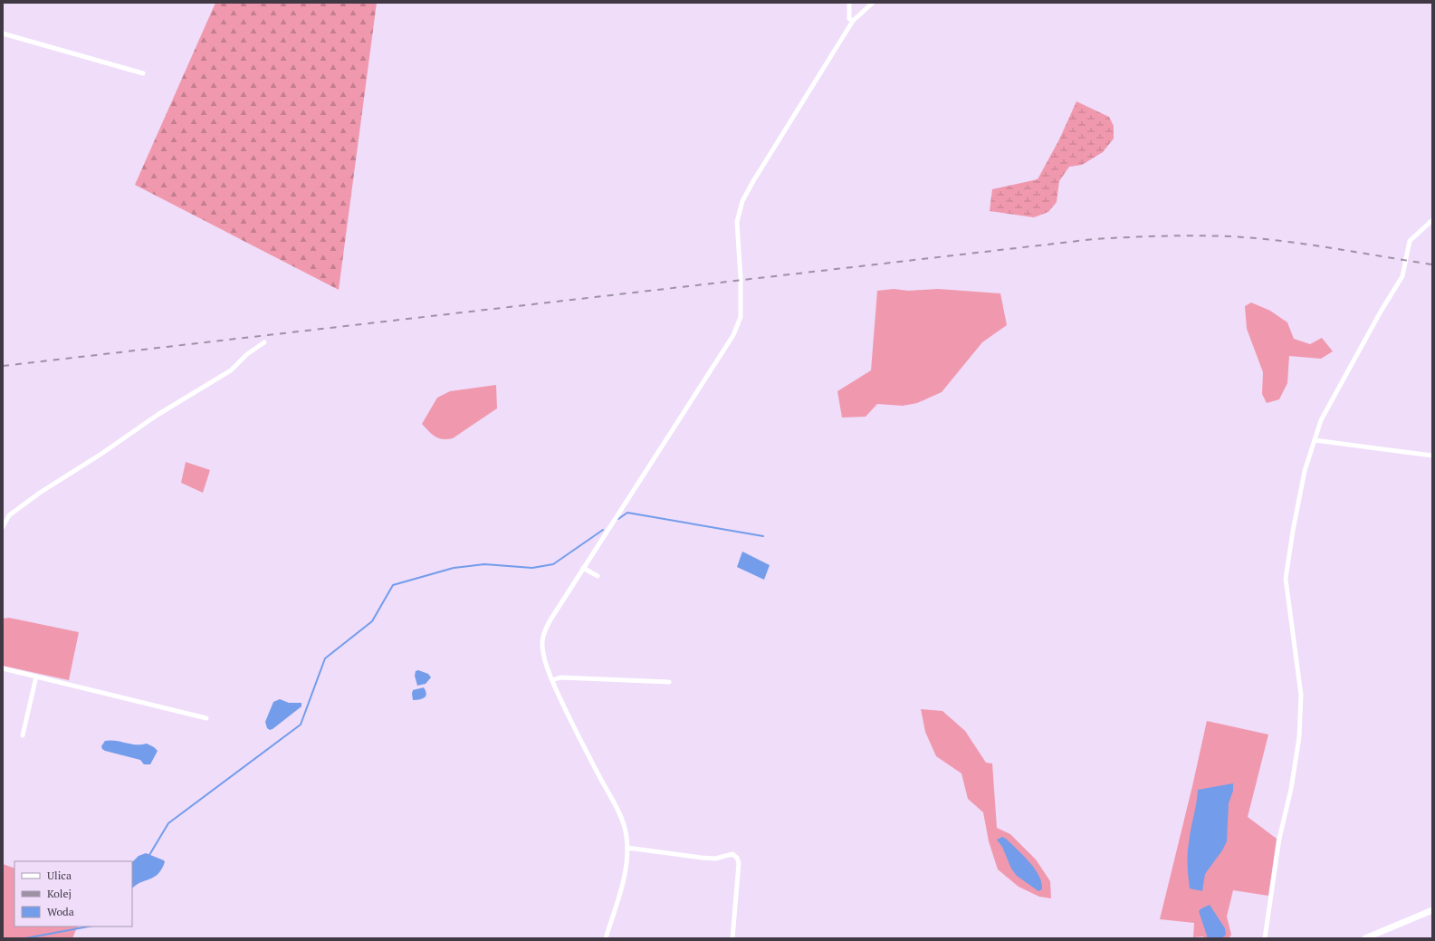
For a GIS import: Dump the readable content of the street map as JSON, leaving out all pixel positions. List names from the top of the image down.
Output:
{
  "legend": ["Ulica", "Kolej", "Woda"]
}
